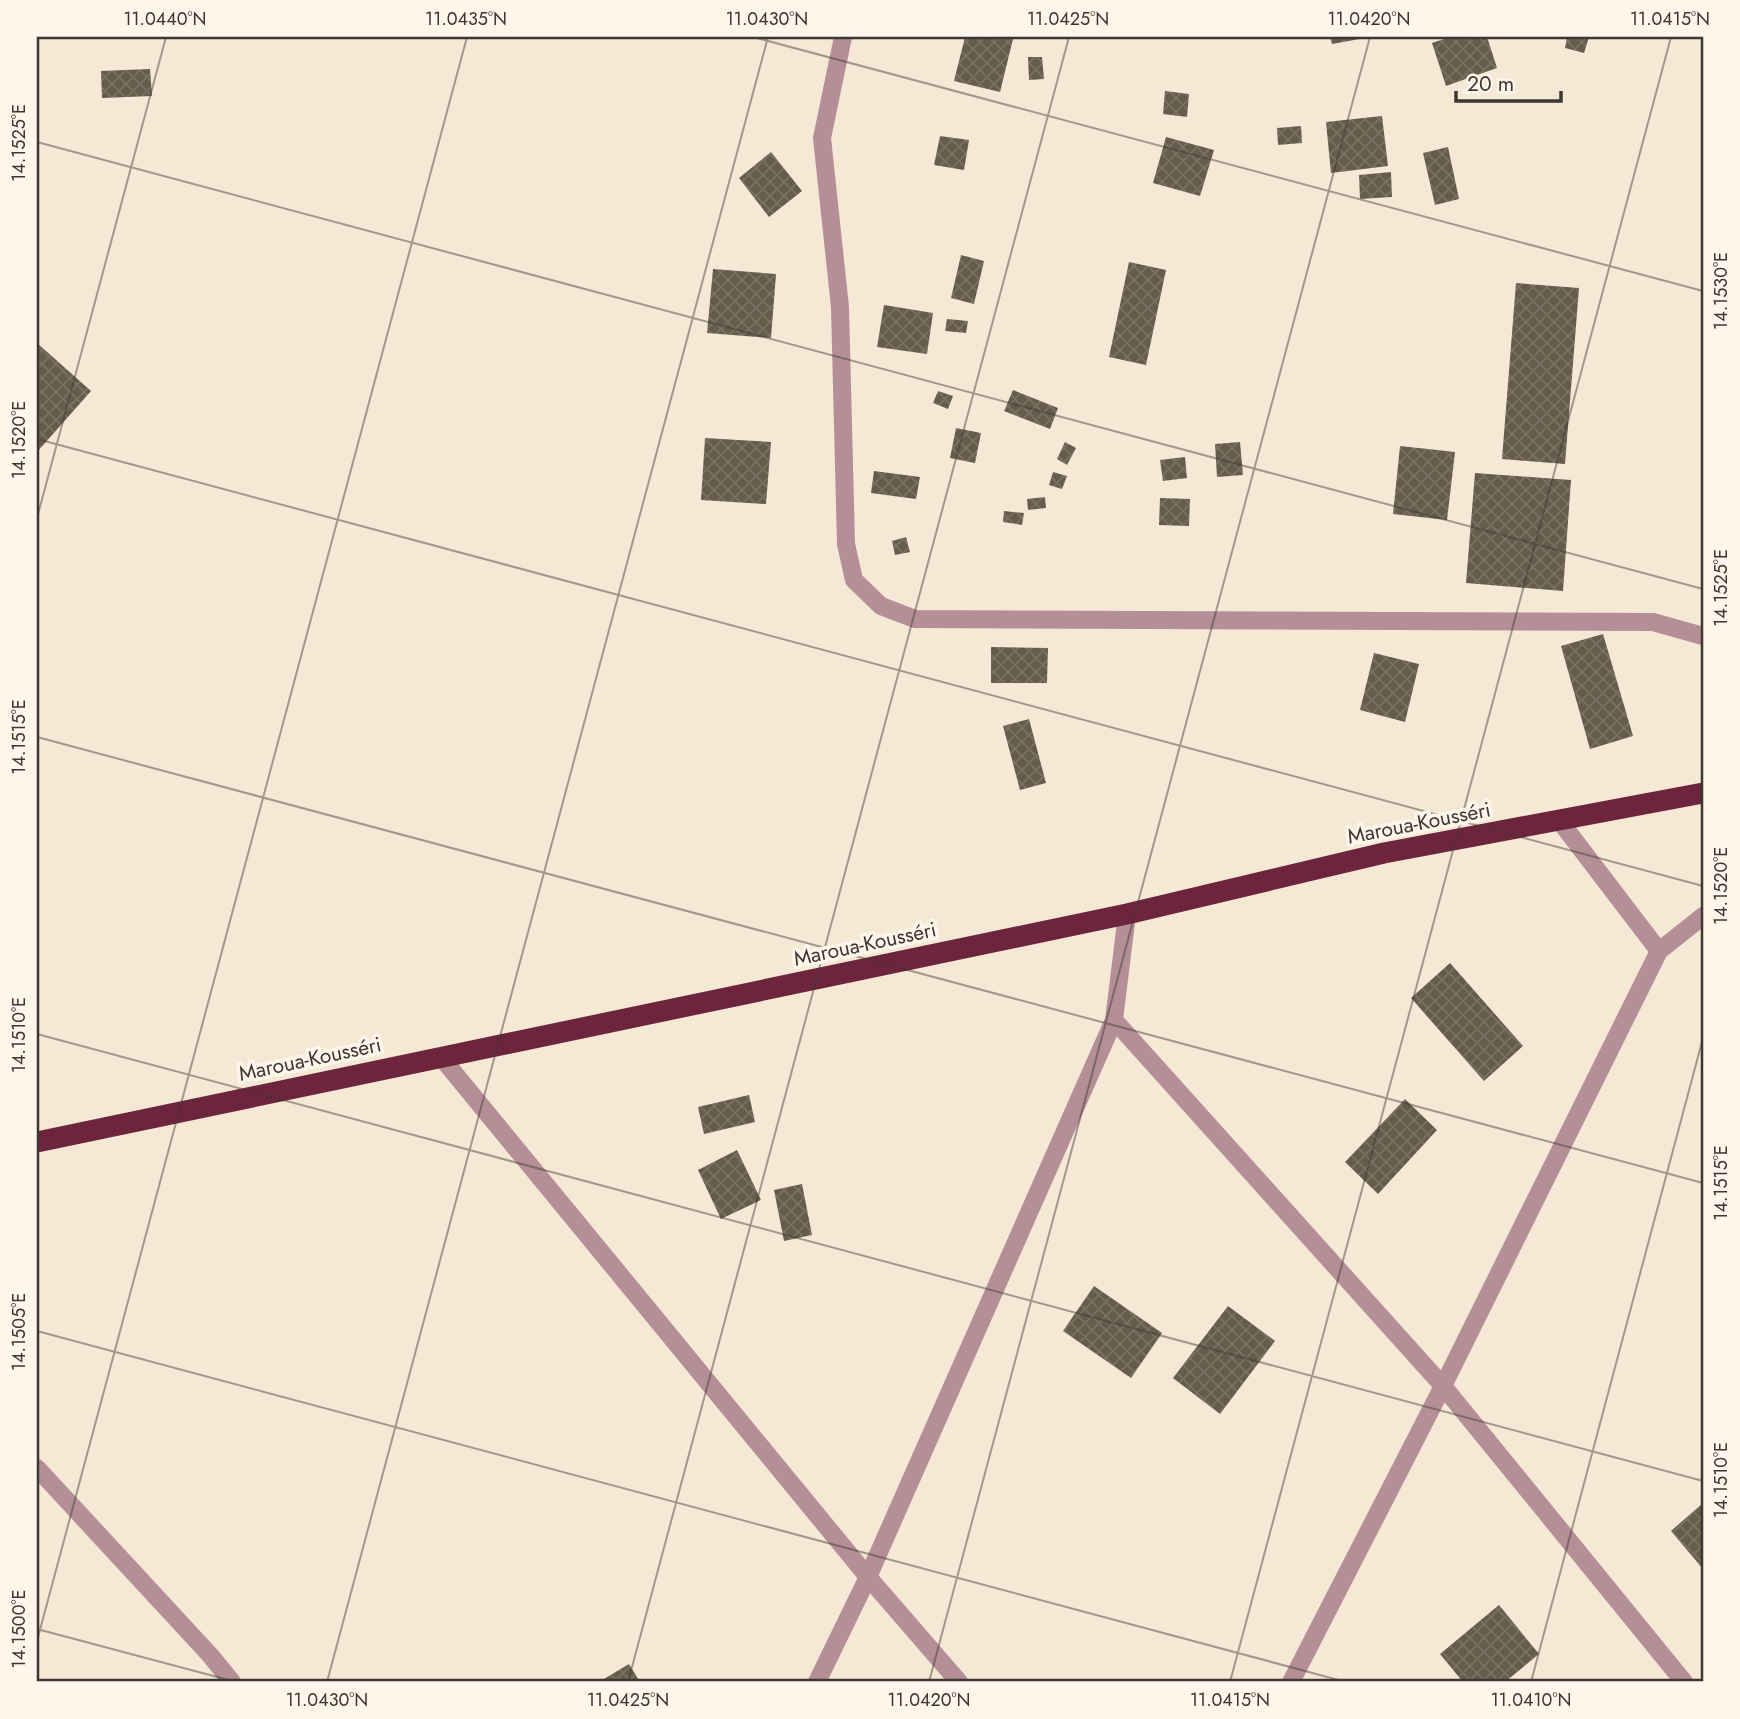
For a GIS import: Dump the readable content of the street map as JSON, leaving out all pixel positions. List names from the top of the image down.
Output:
{
  "streets": {
    "highway": ["Maroua-Kousséri"]
  },
  "scale_bar": "20 m",
  "coordinates": [
    "11.0440°N",
    "11.0435°N",
    "11.0430°N",
    "11.0425°N",
    "11.0420°N",
    "11.0415°N",
    "14.1525°E",
    "14.1530°E",
    "14.1520°E",
    "14.1515°E",
    "14.1510°E",
    "14.1505°E",
    "14.1500°E",
    "11.0410°N"
  ]
}
